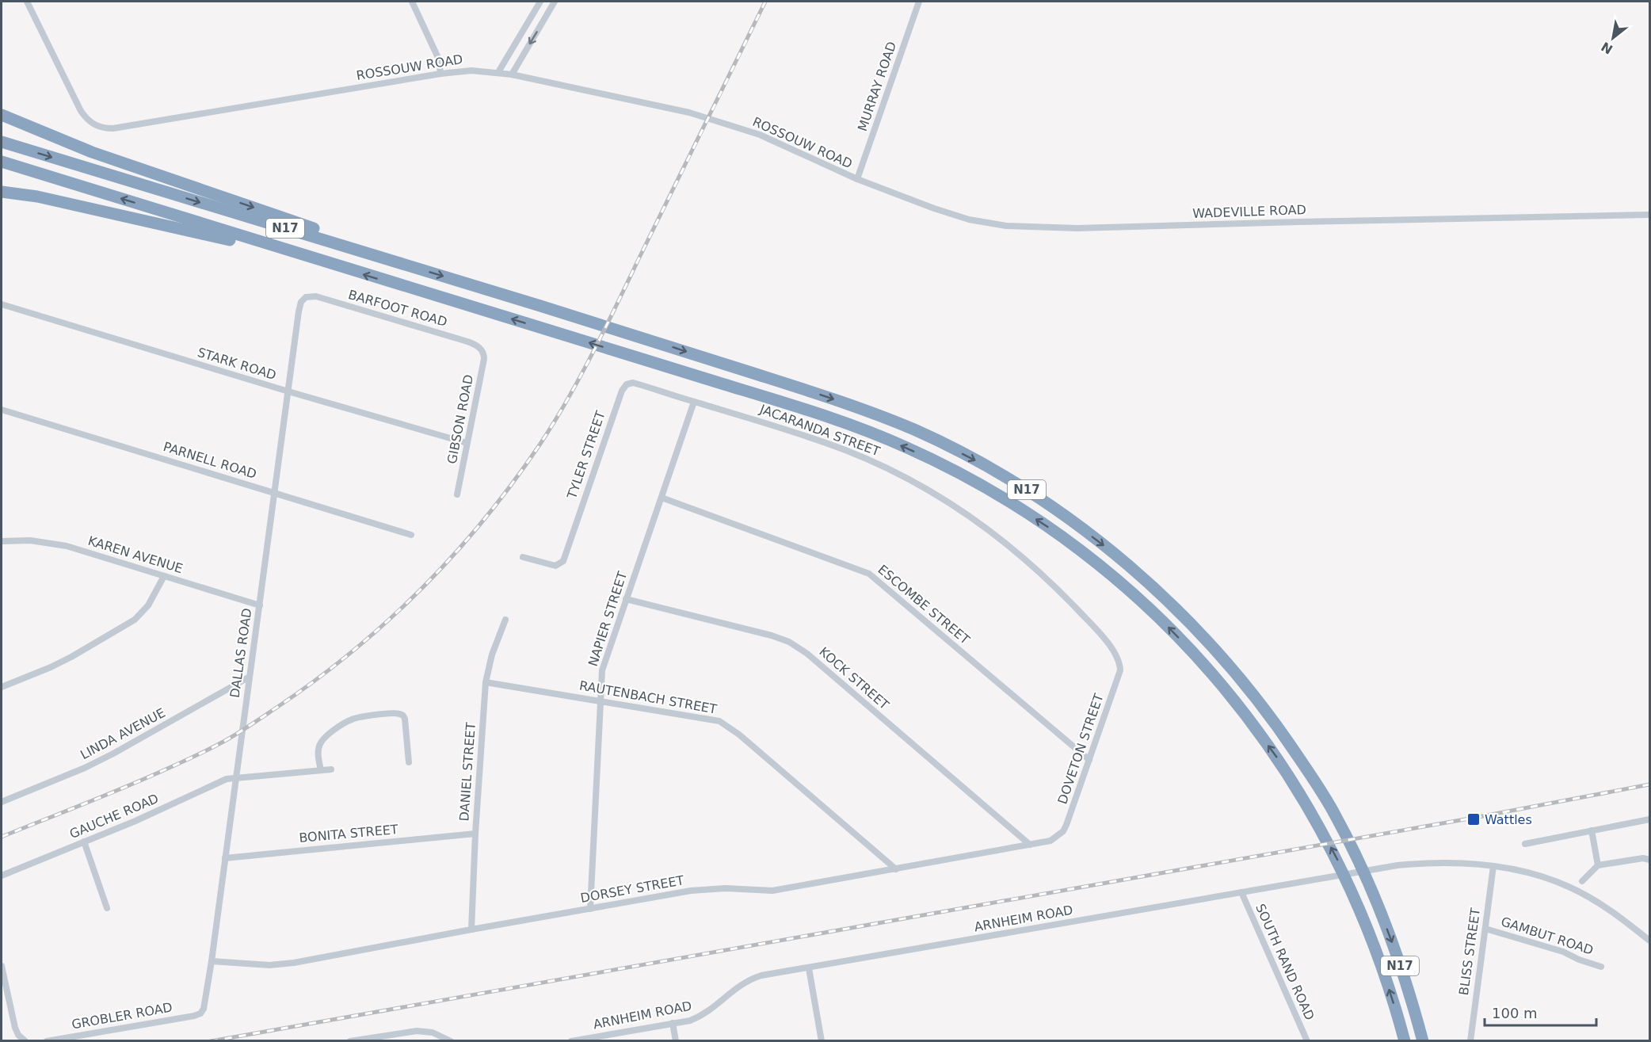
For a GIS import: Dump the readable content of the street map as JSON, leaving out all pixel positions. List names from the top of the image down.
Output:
{
  "streets": {
    "highway": ["N17"],
    "street": [
      "ROSSOUW ROAD",
      "MURRAY ROAD",
      "WADEVILLE ROAD",
      "BARFOOT ROAD",
      "STARK ROAD",
      "GIBSON ROAD",
      "JACARANDA STREET",
      "TYLER STREET",
      "PARNELL ROAD",
      "KAREN AVENUE",
      "ESCOMBE STREET",
      "NAPIER STREET",
      "DALLAS ROAD",
      "KOCK STREET",
      "RAUTENBACH STREET",
      "LINDA AVENUE",
      "DOVETON STREET",
      "DANIEL STREET",
      "GAUCHE ROAD",
      "BONITA STREET",
      "DORSEY STREET",
      "ARNHEIM ROAD",
      "GAMBUT ROAD",
      "BLISS STREET",
      "SOUTH RAND ROAD",
      "GROBLER ROAD"
    ]
  },
  "crossings": [
    ["ROSSOUW ROAD", "MURRAY ROAD"],
    ["ROSSOUW ROAD", "WADEVILLE ROAD"],
    ["MURRAY ROAD", "WADEVILLE ROAD"],
    ["BARFOOT ROAD", "GIBSON ROAD"],
    ["BARFOOT ROAD", "DALLAS ROAD"],
    ["STARK ROAD", "GIBSON ROAD"],
    ["STARK ROAD", "DALLAS ROAD"],
    ["JACARANDA STREET", "TYLER STREET"],
    ["JACARANDA STREET", "NAPIER STREET"],
    ["JACARANDA STREET", "DOVETON STREET"],
    ["TYLER STREET", "NAPIER STREET"],
    ["PARNELL ROAD", "DALLAS ROAD"],
    ["KAREN AVENUE", "DALLAS ROAD"],
    ["ESCOMBE STREET", "NAPIER STREET"],
    ["ESCOMBE STREET", "DOVETON STREET"],
    ["NAPIER STREET", "KOCK STREET"],
    ["NAPIER STREET", "RAUTENBACH STREET"],
    ["NAPIER STREET", "DORSEY STREET"],
    ["DALLAS ROAD", "LINDA AVENUE"],
    ["DALLAS ROAD", "GAUCHE ROAD"],
    ["DALLAS ROAD", "BONITA STREET"],
    ["DALLAS ROAD", "DORSEY STREET"],
    ["DALLAS ROAD", "GROBLER ROAD"],
    ["KOCK STREET", "DORSEY STREET"],
    ["RAUTENBACH STREET", "DANIEL STREET"],
    ["RAUTENBACH STREET", "DORSEY STREET"],
    ["DOVETON STREET", "DORSEY STREET"],
    ["DANIEL STREET", "BONITA STREET"],
    ["DANIEL STREET", "DORSEY STREET"],
    ["ARNHEIM ROAD", "BLISS STREET"],
    ["ARNHEIM ROAD", "SOUTH RAND ROAD"],
    ["GAMBUT ROAD", "BLISS STREET"]
  ],
  "places": {
    "transit": ["Wattles"]
  },
  "scale_bar": "100 m",
  "north": "bottom left"
}
